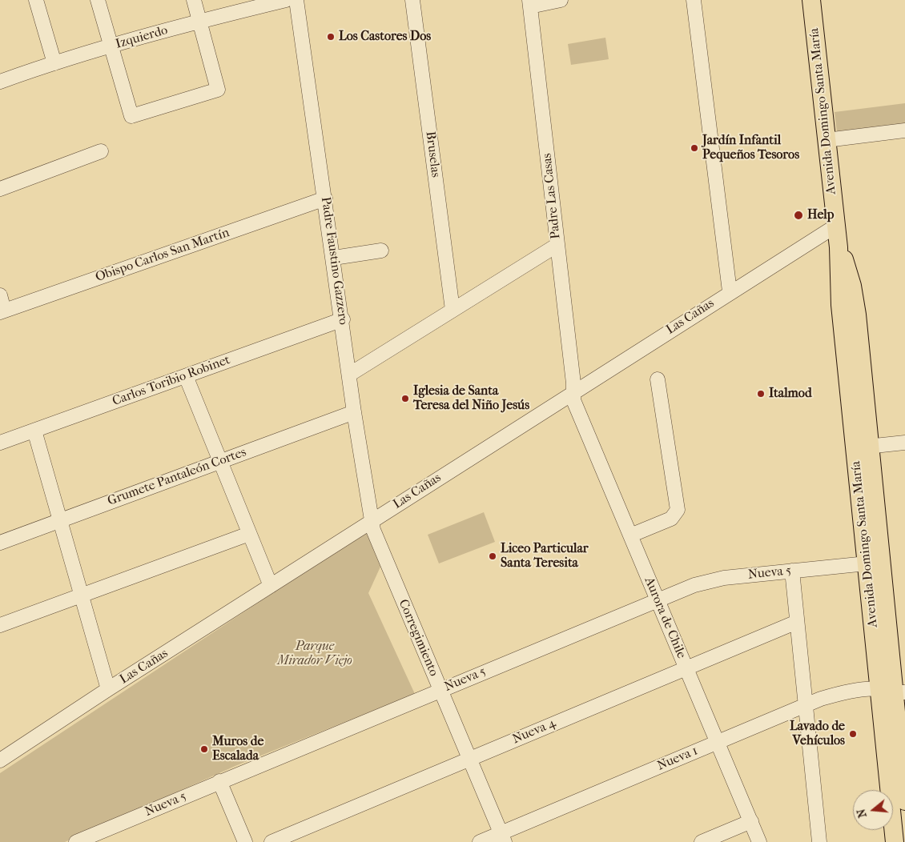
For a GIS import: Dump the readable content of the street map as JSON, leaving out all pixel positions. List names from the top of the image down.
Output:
{
  "streets": {
    "main road": ["Avenida Domingo Santa María"],
    "street": [
      "Izquierdo",
      "Bruselas",
      "Padre Las Casas",
      "Obispo Carlos San Martín",
      "Padre Faustino Gazzero",
      "Las Cañas",
      "Carlos Toribio Robinet",
      "Grumete Pantaleón Cortes",
      "Nueva 5",
      "Aurora de Chile",
      "Corregimiento",
      "Nueva 4",
      "Nueva 1"
    ]
  },
  "crossings": [
    ["Avenida Domingo Santa María", "Las Cañas"],
    ["Avenida Domingo Santa María", "Nueva 5"],
    ["Avenida Domingo Santa María", "Nueva 1"],
    ["Padre Las Casas", "Las Cañas"],
    ["Padre Las Casas", "Aurora de Chile"],
    ["Obispo Carlos San Martín", "Padre Faustino Gazzero"],
    ["Padre Faustino Gazzero", "Las Cañas"],
    ["Padre Faustino Gazzero", "Carlos Toribio Robinet"],
    ["Padre Faustino Gazzero", "Grumete Pantaleón Cortes"],
    ["Padre Faustino Gazzero", "Corregimiento"],
    ["Las Cañas", "Aurora de Chile"],
    ["Las Cañas", "Corregimiento"],
    ["Nueva 5", "Aurora de Chile"],
    ["Nueva 5", "Corregimiento"],
    ["Aurora de Chile", "Nueva 4"],
    ["Aurora de Chile", "Nueva 1"],
    ["Corregimiento", "Nueva 4"],
    ["Corregimiento", "Nueva 1"]
  ],
  "parks": ["Parque Mirador Viejo"],
  "places": [
    "Los Castores Dos",
    "Jardín Infantil Pequeños Tesoros",
    "Help",
    "Italmod",
    "Iglesia de Santa Teresa del Niño Jesús",
    "Liceo Particular Santa Teresita",
    "Lavado de Vehículos",
    "Muros de Escalada"
  ],
  "north": "left"
}
